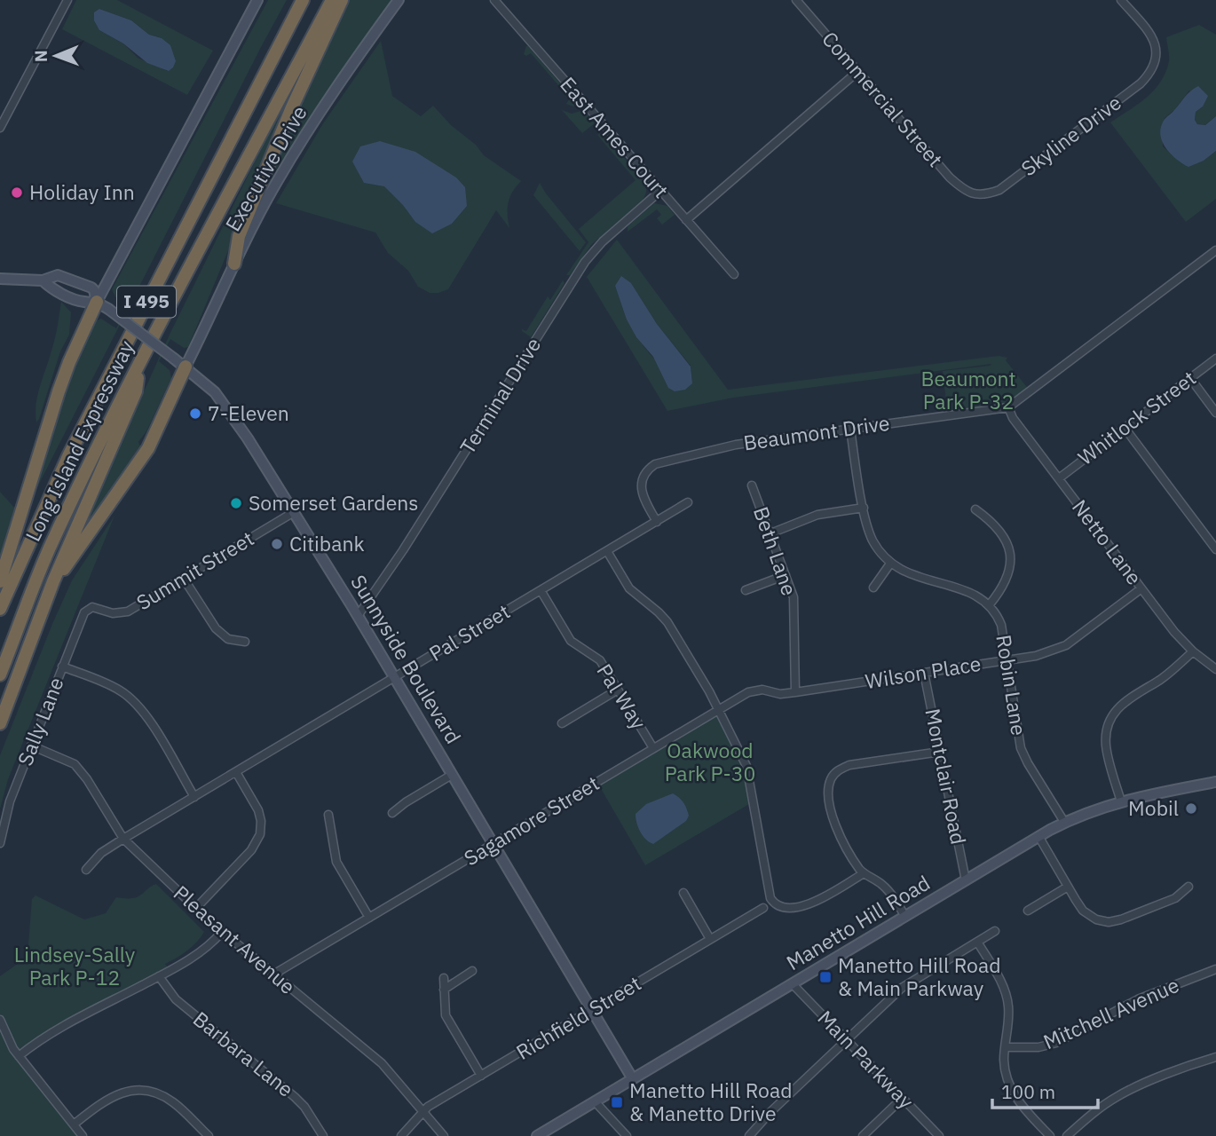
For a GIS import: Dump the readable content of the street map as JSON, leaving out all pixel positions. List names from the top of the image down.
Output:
{
  "streets": {
    "highway": ["I 495", "Long Island Expressway"],
    "main road": ["Executive Drive", "Sunnyside Boulevard", "Manetto Hill Road"],
    "street": [
      "Commercial Street",
      "Skyline Drive",
      "East Ames Court",
      "Terminal Drive",
      "Whitlock Street",
      "Beaumont Drive",
      "Netto Lane",
      "Beth Lane",
      "Summit Street",
      "Pal Street",
      "Wilson Place",
      "Robin Lane",
      "Pal Way",
      "Sally Lane",
      "Montclair Road",
      "Sagamore Street",
      "Pleasant Avenue",
      "Mitchell Avenue",
      "Richfield Street",
      "Barbara Lane",
      "Main Parkway"
    ]
  },
  "crossings": [
    ["Commercial Street", "Skyline Drive"],
    ["East Ames Court", "Terminal Drive"],
    ["Executive Drive", "Sunnyside Boulevard"],
    ["Terminal Drive", "Sunnyside Boulevard"],
    ["Whitlock Street", "Netto Lane"],
    ["Beaumont Drive", "Netto Lane"],
    ["Beaumont Drive", "Pal Street"],
    ["Netto Lane", "Wilson Place"],
    ["Beth Lane", "Wilson Place"],
    ["Beth Lane", "Sagamore Street"],
    ["Summit Street", "Sunnyside Boulevard"],
    ["Summit Street", "Sally Lane"],
    ["Pal Street", "Sunnyside Boulevard"],
    ["Pal Street", "Pal Way"],
    ["Pal Street", "Pleasant Avenue"],
    ["Sunnyside Boulevard", "Sagamore Street"],
    ["Sunnyside Boulevard", "Manetto Hill Road"],
    ["Sunnyside Boulevard", "Richfield Street"],
    ["Wilson Place", "Robin Lane"],
    ["Wilson Place", "Montclair Road"],
    ["Wilson Place", "Sagamore Street"],
    ["Robin Lane", "Manetto Hill Road"],
    ["Pal Way", "Sagamore Street"],
    ["Sally Lane", "Pleasant Avenue"],
    ["Montclair Road", "Manetto Hill Road"],
    ["Sagamore Street", "Pleasant Avenue"],
    ["Manetto Hill Road", "Main Parkway"],
    ["Pleasant Avenue", "Richfield Street"]
  ],
  "parks": ["Beaumont Park P-32", "Oakwood Park P-30", "Lindsey-Sally Park P-12"],
  "places": {
    "other": [
      "Holiday Inn",
      "7-Eleven",
      "Somerset Gardens",
      "Citibank",
      "Mobil"
    ],
    "transit": ["Manetto Hill Road & Main Parkway", "Manetto Hill Road & Manetto Drive"]
  },
  "scale_bar": "100 m",
  "north": "left"
}
